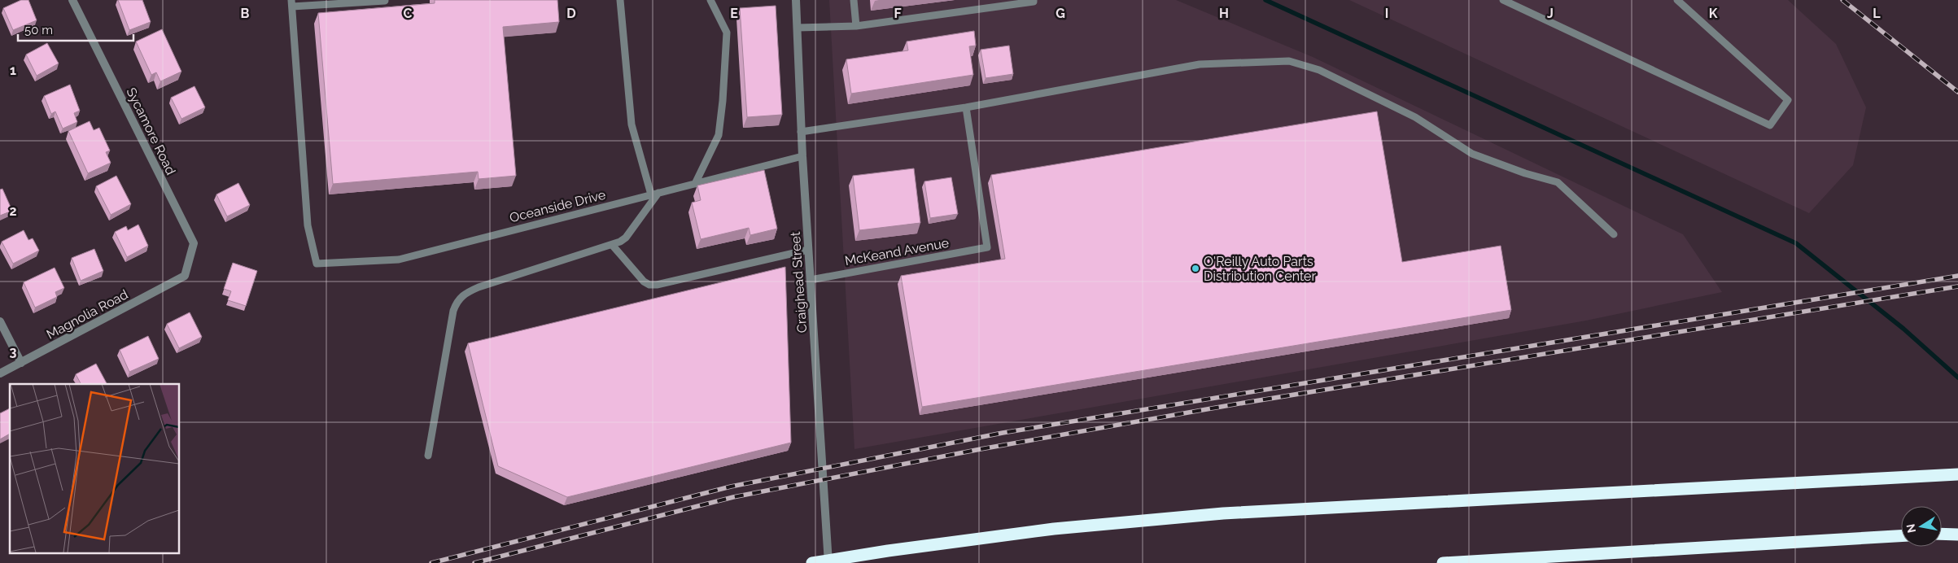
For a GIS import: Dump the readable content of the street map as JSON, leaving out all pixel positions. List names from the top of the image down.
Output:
{
  "streets": {
    "street": ["Sycamore Road", "Craighead Street", "Magnolia Road"],
    "lane": ["Oceanside Drive", "McKeand Avenue"]
  },
  "crossings": [
    ["Sycamore Road", "Magnolia Road"],
    ["Oceanside Drive", "Craighead Street"],
    ["McKeand Avenue", "Craighead Street"]
  ],
  "places": ["O'Reilly Auto Parts Distribution Center"],
  "scale_bar": "50 m",
  "north": "left",
  "grid": {
    "columns": [
      "B",
      "C",
      "D",
      "E",
      "F",
      "G",
      "H",
      "I",
      "J",
      "K",
      "L"
    ],
    "rows": ["1", "2", "3"]
  }
}
